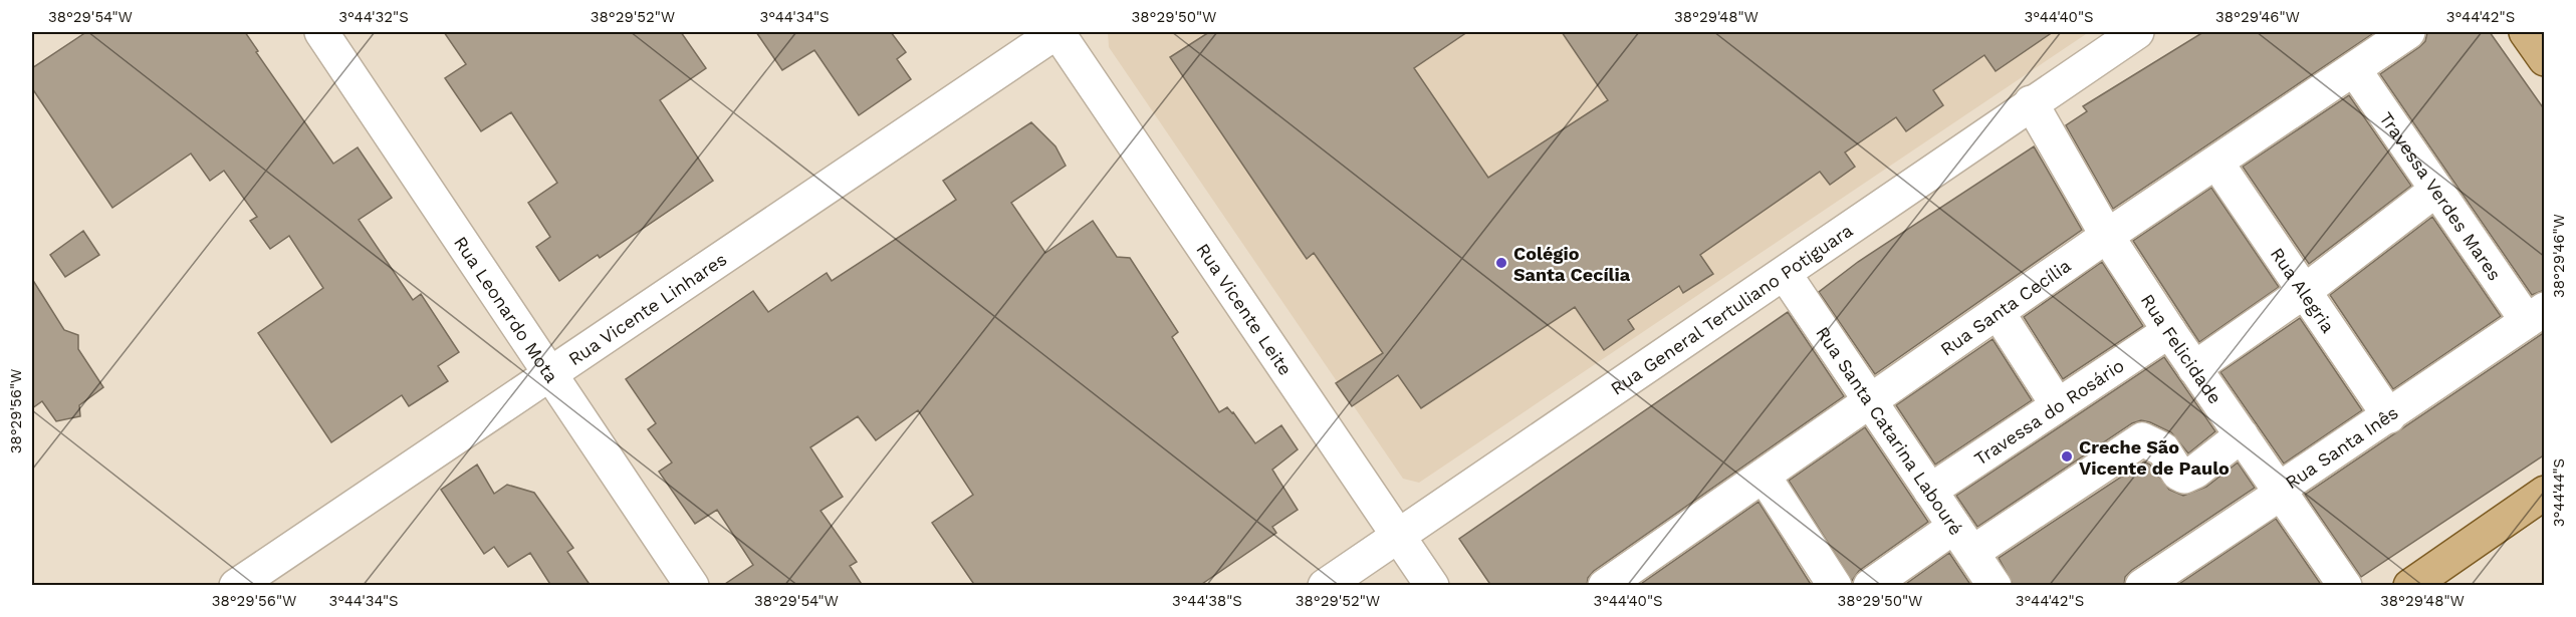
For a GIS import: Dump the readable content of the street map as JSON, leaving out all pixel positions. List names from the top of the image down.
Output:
{
  "streets": {
    "street": [
      "Travessa Verdes Mares",
      "Rua Alegria",
      "Rua Vicente Linhares",
      "Rua Santa Cecília",
      "Rua Vicente Leite",
      "Rua Leonardo Mota",
      "Rua General Tertuliano Potiguara",
      "Rua Felicidade",
      "Travessa do Rosário",
      "Rua Santa Catarina Labouré",
      "Rua Santa Inês"
    ]
  },
  "crossings": [
    ["Travessa Verdes Mares", "Rua Santa Cecília"],
    ["Travessa Verdes Mares", "Rua Santa Inês"],
    ["Rua Alegria", "Rua Santa Cecília"],
    ["Rua Alegria", "Rua Santa Inês"],
    ["Rua Vicente Linhares", "Rua Vicente Leite"],
    ["Rua Vicente Linhares", "Rua Leonardo Mota"],
    ["Rua Santa Cecília", "Rua Felicidade"],
    ["Rua Santa Cecília", "Rua Santa Catarina Labouré"],
    ["Rua Vicente Leite", "Rua General Tertuliano Potiguara"],
    ["Rua General Tertuliano Potiguara", "Rua Felicidade"],
    ["Rua General Tertuliano Potiguara", "Rua Santa Catarina Labouré"],
    ["Rua Felicidade", "Travessa do Rosário"],
    ["Rua Felicidade", "Rua Santa Inês"],
    ["Travessa do Rosário", "Rua Santa Catarina Labouré"]
  ],
  "places": ["Colégio Santa Cecília", "Creche São Vicente de Paulo"],
  "coordinates": [
    "38°29'54\"W",
    "3°44'32\"S",
    "38°29'52\"W",
    "3°44'34\"S",
    "38°29'50\"W",
    "38°29'48\"W",
    "3°44'40\"S",
    "38°29'46\"W",
    "3°44'42\"S",
    "38°29'56\"W",
    "3°44'44\"S",
    "3°44'38\"S"
  ]
}
